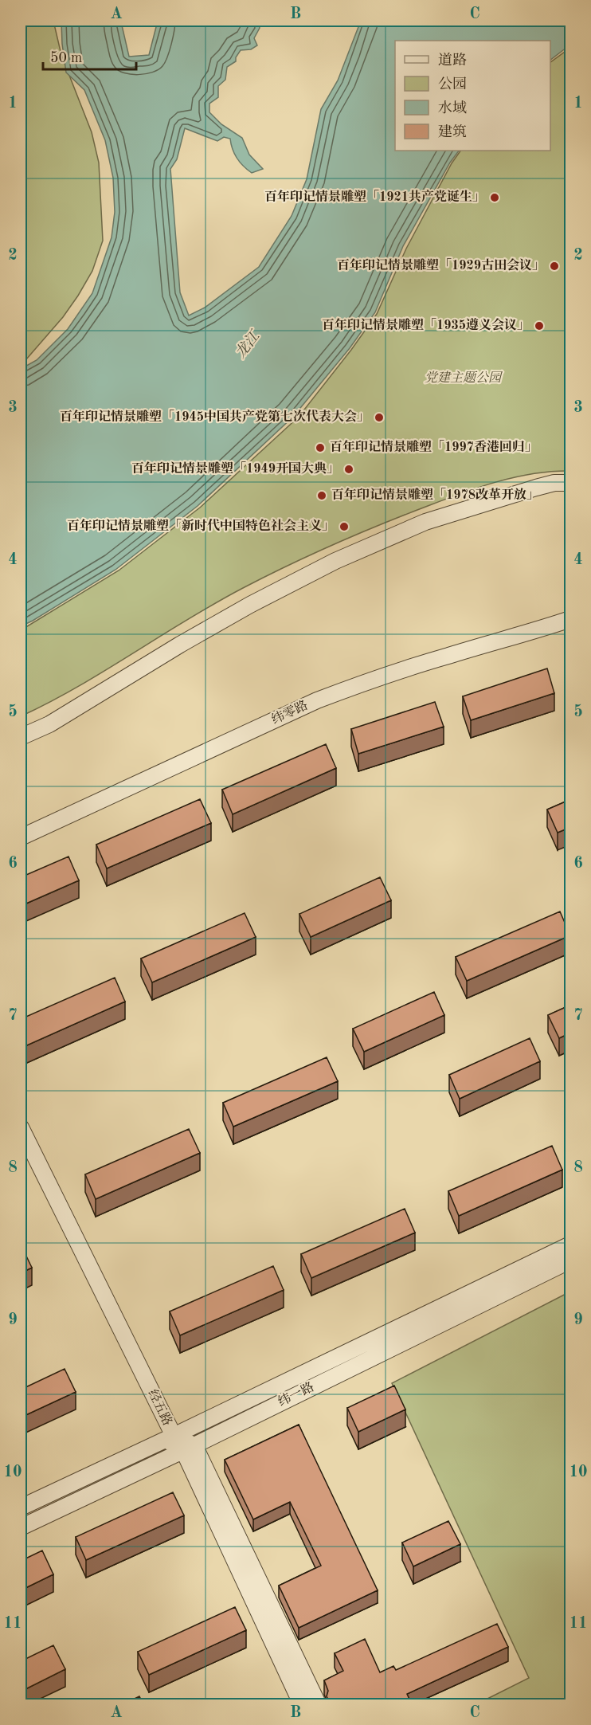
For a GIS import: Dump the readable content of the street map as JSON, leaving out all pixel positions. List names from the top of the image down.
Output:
{
  "streets": {
    "street": ["纬零路", "纬一路", "经五路"]
  },
  "crossings": [
    ["纬一路", "经五路"]
  ],
  "water": ["龙江"],
  "parks": ["党建主题公园"],
  "places": [
    "百年印记情景雕塑「1921共产党诞生」",
    "百年印记情景雕塑「1929古田会议」",
    "百年印记情景雕塑「1935遵义会议」",
    "百年印记情景雕塑「1945中国共产党第七次代表大会」",
    "百年印记情景雕塑「1997香港回归」",
    "百年印记情景雕塑「1949开国大典」",
    "百年印记情景雕塑「1978改革开放」",
    "百年印记情景雕塑「新时代中国特色社会主义」"
  ],
  "legend": [
    "道路",
    "公园",
    "水域",
    "建筑"
  ],
  "scale_bar": "50 m",
  "grid": {
    "columns": ["A", "B", "C"],
    "rows": [
      "1",
      "2",
      "3",
      "4",
      "5",
      "6",
      "7",
      "8",
      "9",
      "10",
      "11"
    ]
  }
}
